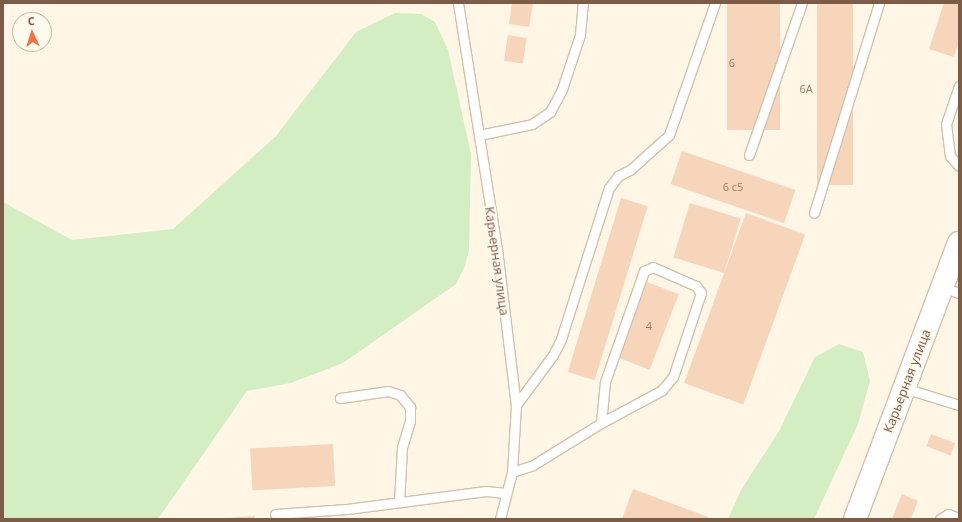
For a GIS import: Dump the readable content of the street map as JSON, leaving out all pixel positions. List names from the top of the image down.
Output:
{
  "streets": {
    "street": ["Карьерная улица"]
  },
  "house_numbers": [
    "6",
    "6А",
    "6 с5",
    "4"
  ],
  "north": "top"
}
